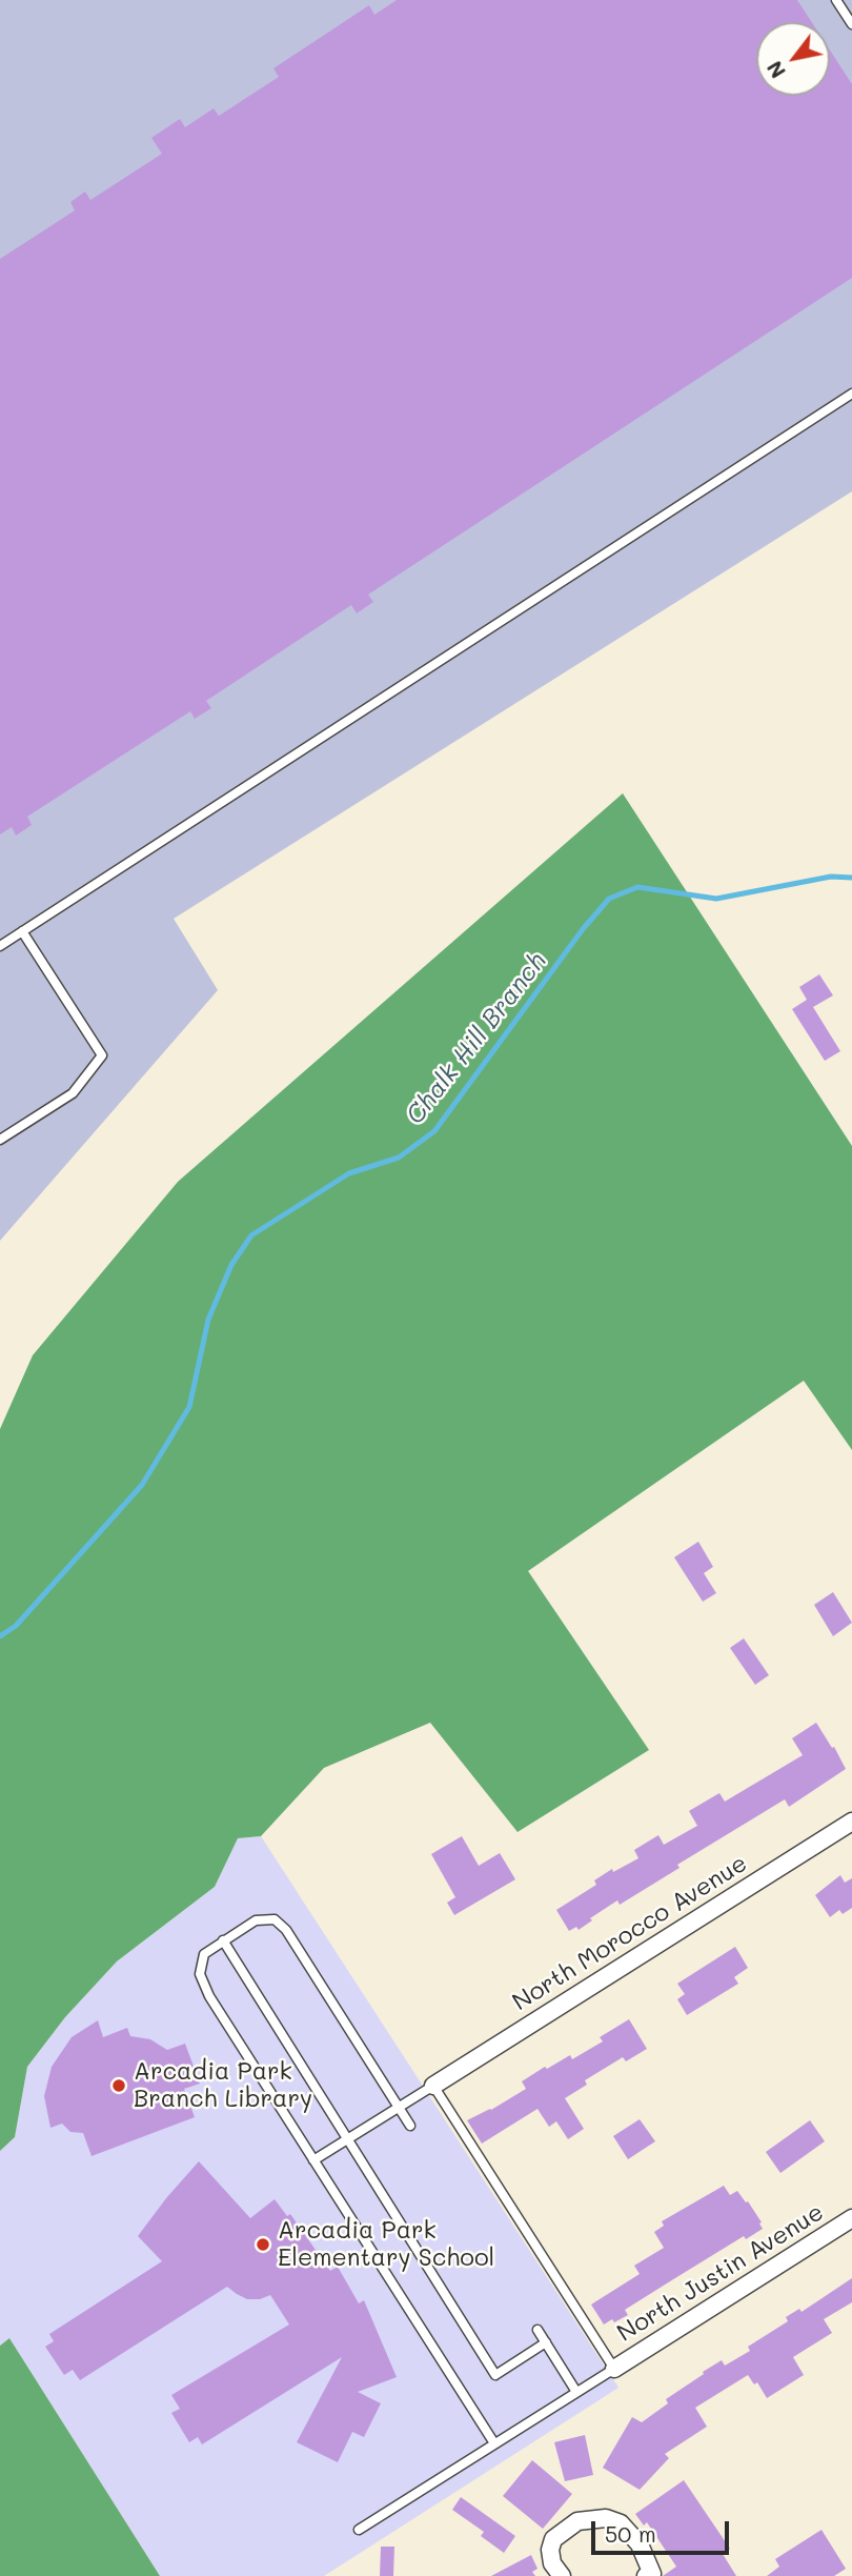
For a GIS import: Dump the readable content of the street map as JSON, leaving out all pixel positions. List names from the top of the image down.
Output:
{
  "streets": {
    "street": ["North Morocco Avenue", "North Justin Avenue"]
  },
  "water": ["Chalk Hill Branch"],
  "places": ["Arcadia Park Branch Library", "Arcadia Park Elementary School"],
  "scale_bar": "50 m",
  "north": "bottom left"
}
